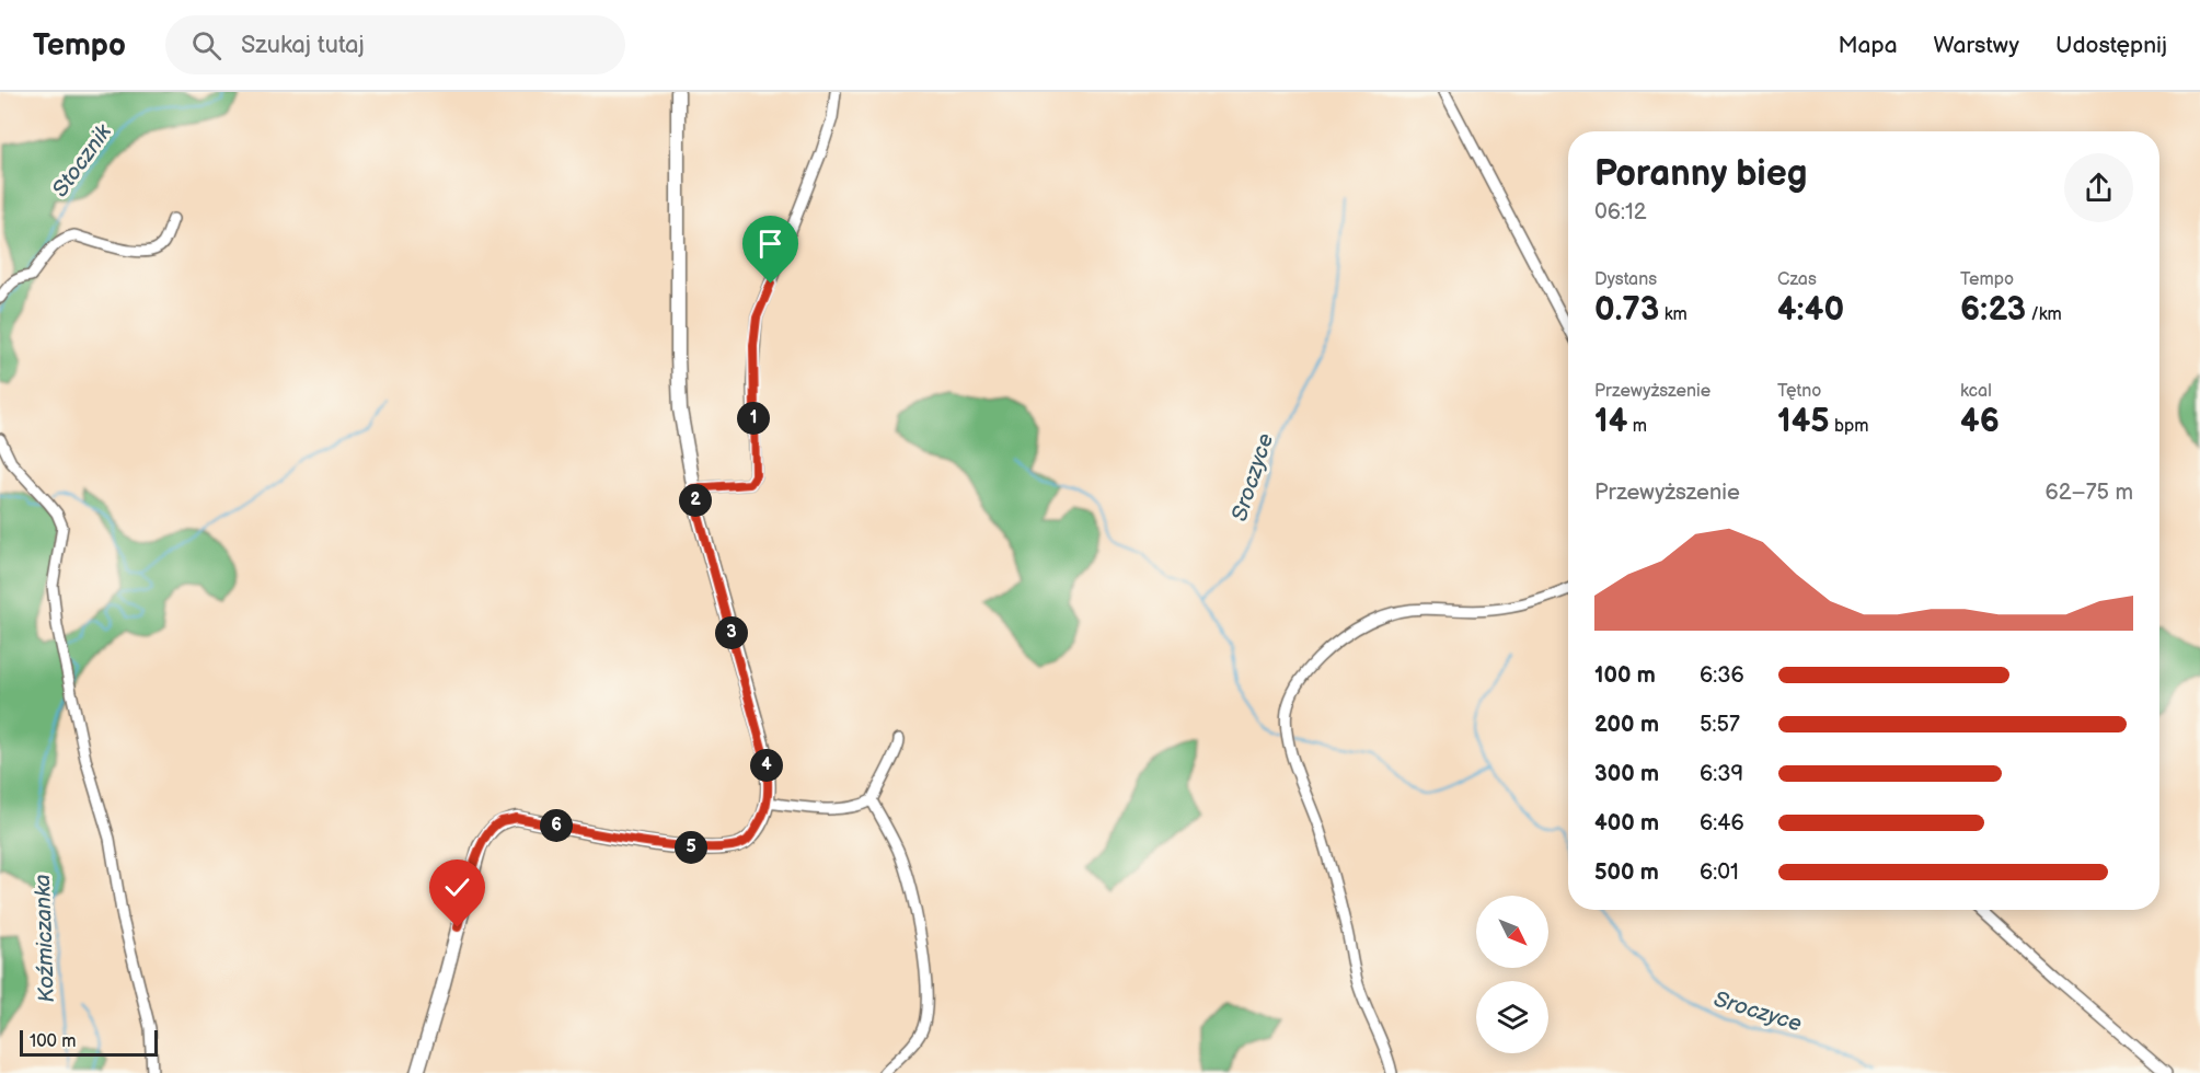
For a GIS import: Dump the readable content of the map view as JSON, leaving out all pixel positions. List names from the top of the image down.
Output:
{
  "water": ["Stocznik", "Sroczyce", "Koźmiczanka"],
  "scale_bar": "100 m",
  "north": "bottom right",
  "page": {
    "header": "Tempo",
    "search": "Szukaj tutaj",
    "nav": ["Mapa", "Warstwy", "Udostępnij"],
    "heading": ["Poranny bieg", "06:12"],
    "stats": [
      ["Dystans", "0.73 km"],
      ["Czas", "4:40"],
      ["Tempo", "6:23 /km"],
      ["Przewyższenie", "14 m"],
      ["Tętno", "145 bpm"],
      ["kcal", "46"]
    ],
    "pins": [
      "1",
      "2",
      "3",
      "4",
      "6",
      "5"
    ],
    "chart": ["Przewyższenie", "62–75 m"],
    "list": [
      {
        "name": "100 m",
        "note": "6:36"
      },
      {
        "name": "200 m",
        "note": "5:57"
      },
      {
        "name": "300 m",
        "note": "6:39"
      },
      {
        "name": "400 m",
        "note": "6:46"
      },
      {
        "name": "500 m",
        "note": "6:01"
      }
    ],
    "scale": "100 m"
  }
}
